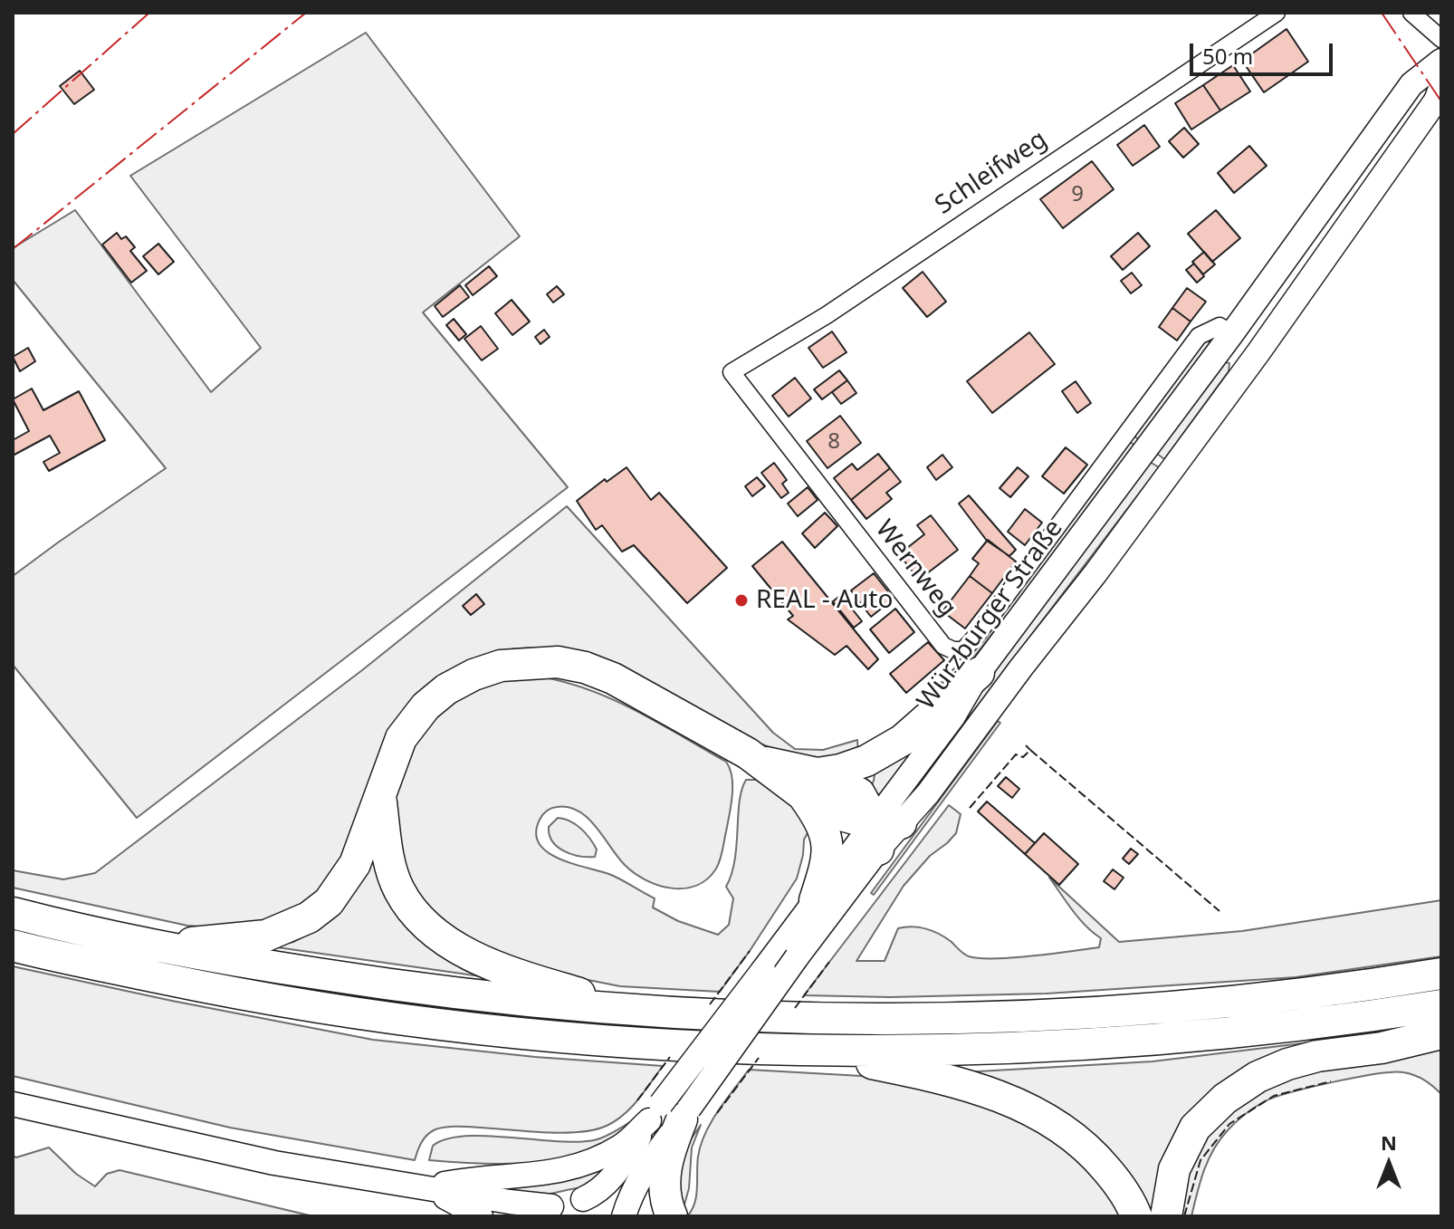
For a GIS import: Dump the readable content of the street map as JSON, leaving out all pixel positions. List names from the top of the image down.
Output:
{
  "streets": {
    "main road": ["Würzburger Straße"],
    "street": ["Schleifweg", "Wernweg"]
  },
  "crossings": [
    ["Schleifweg", "Wernweg"],
    ["Wernweg", "Würzburger Straße"]
  ],
  "places": ["REAL - Auto"],
  "house_numbers": ["9", "8"],
  "scale_bar": "50 m",
  "north": "top"
}
